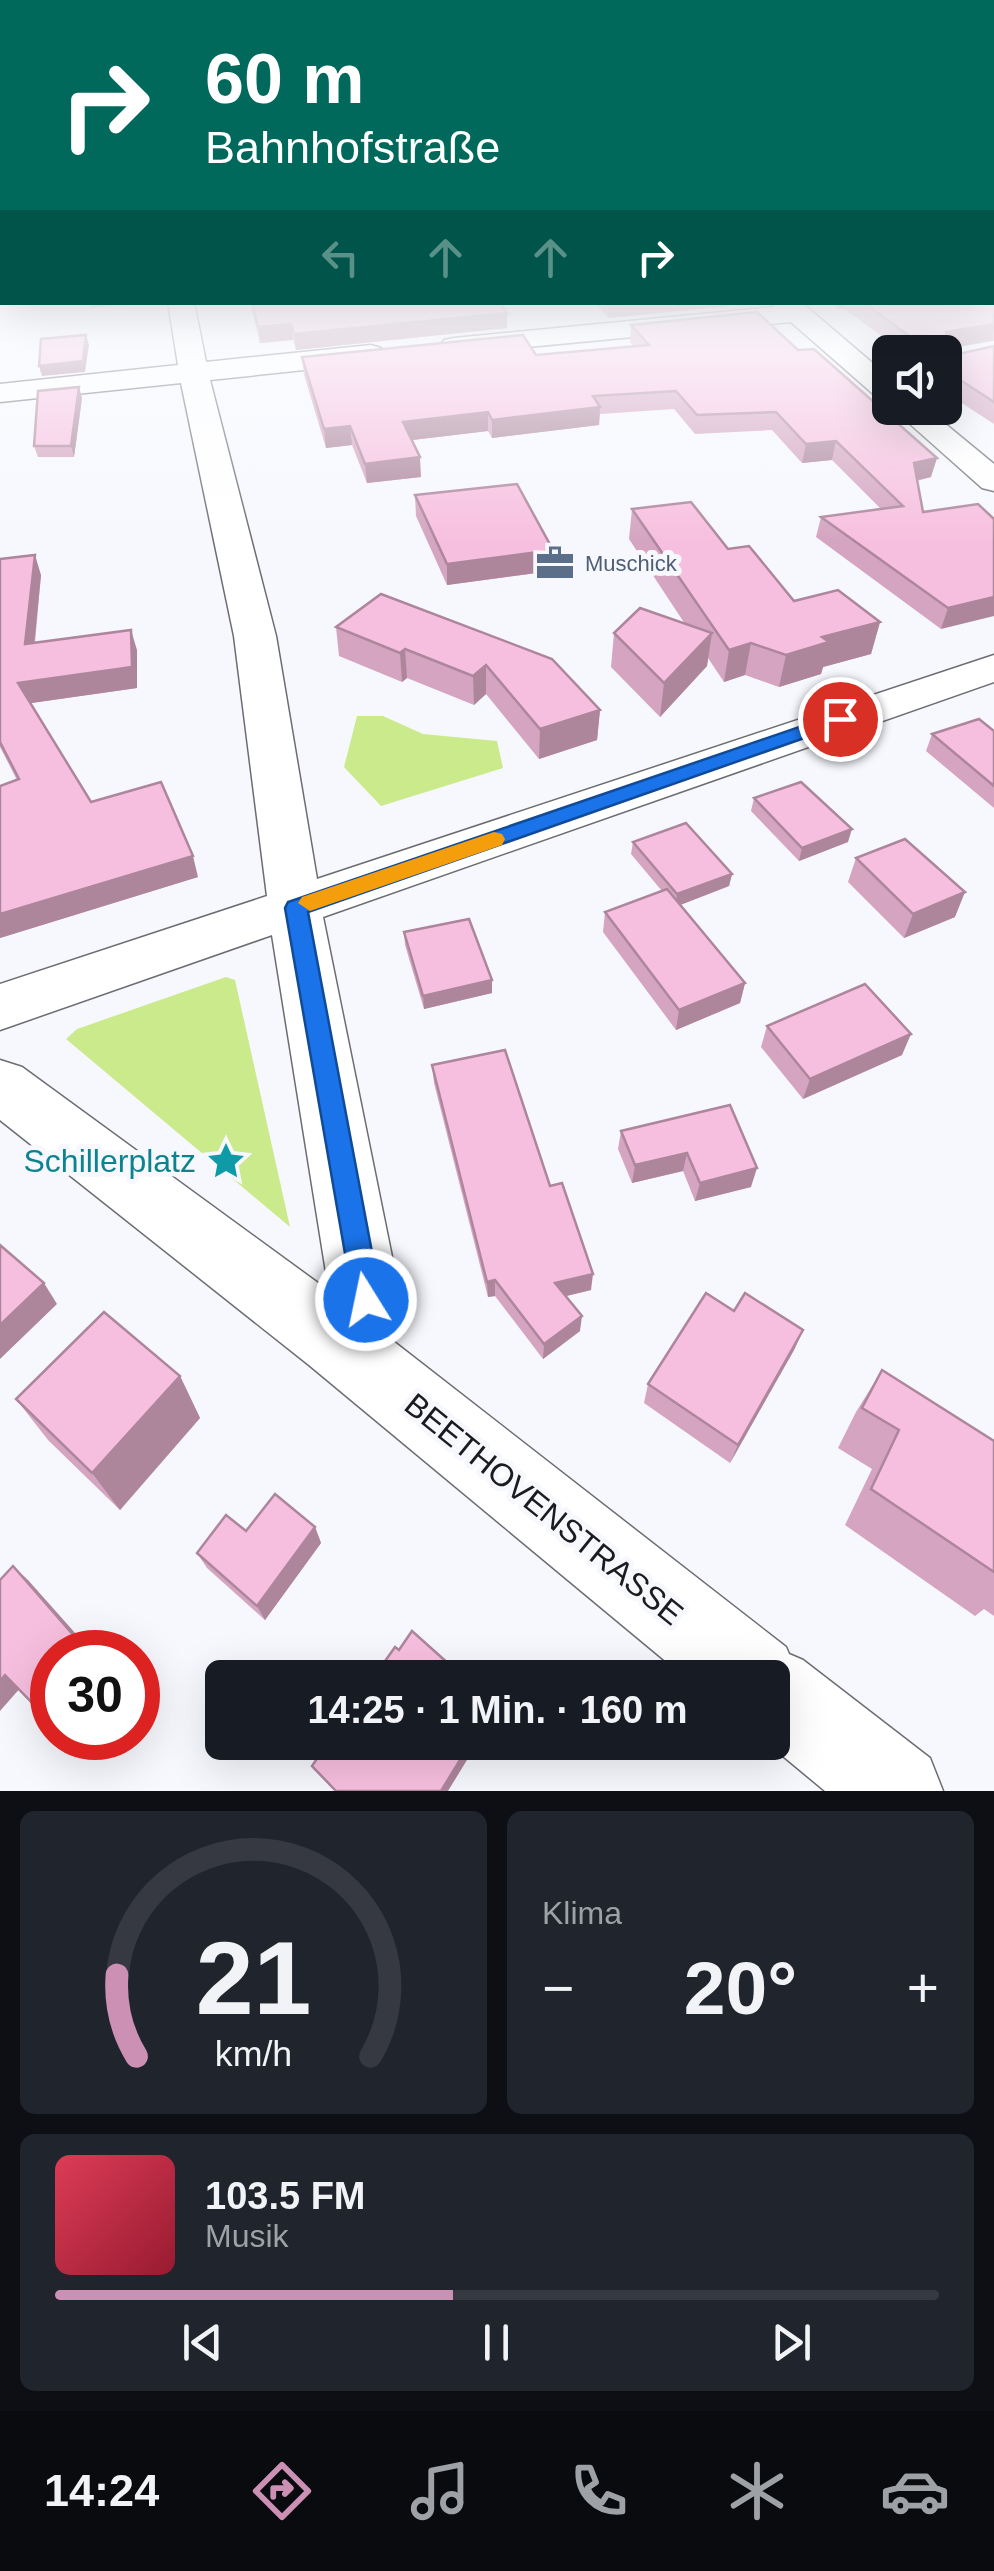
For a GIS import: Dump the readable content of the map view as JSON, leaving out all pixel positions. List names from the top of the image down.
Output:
{
  "streets": {
    "street": ["BEETHOVENSTRASSE"]
  },
  "places": {
    "office": ["Muschick"],
    "place": ["Schillerplatz"]
  },
  "page": {
    "turn": ["60 m", "Bahnhofstraße"],
    "limit": "30",
    "trip": "14:25 · 1 Min. · 160 m",
    "tile": "Klima",
    "heat": ["−", "20°", "+"],
    "song": ["103.5 FM", "Musik"],
    "tabs": "14:24",
    "gauge": ["21", "km/h"]
  }
}
